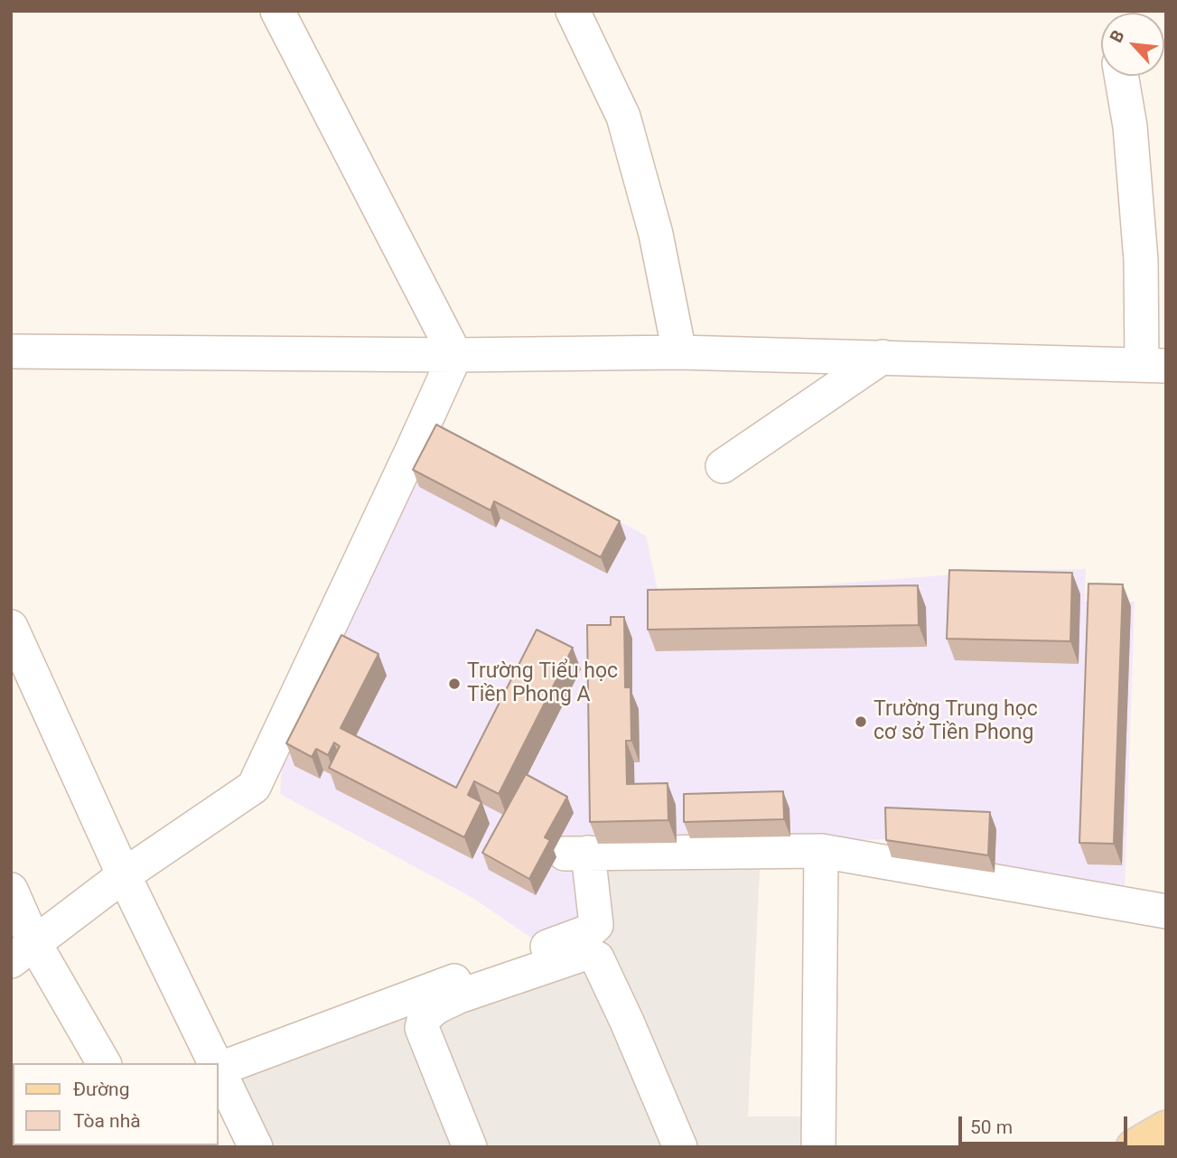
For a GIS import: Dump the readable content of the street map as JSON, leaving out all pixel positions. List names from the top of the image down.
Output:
{
  "places": ["Trường Tiểu học Tiền Phong A", "Trường Trung học cơ sở Tiền Phong"],
  "legend": ["Đường", "Tòa nhà"],
  "scale_bar": "50 m",
  "north": "top left"
}
